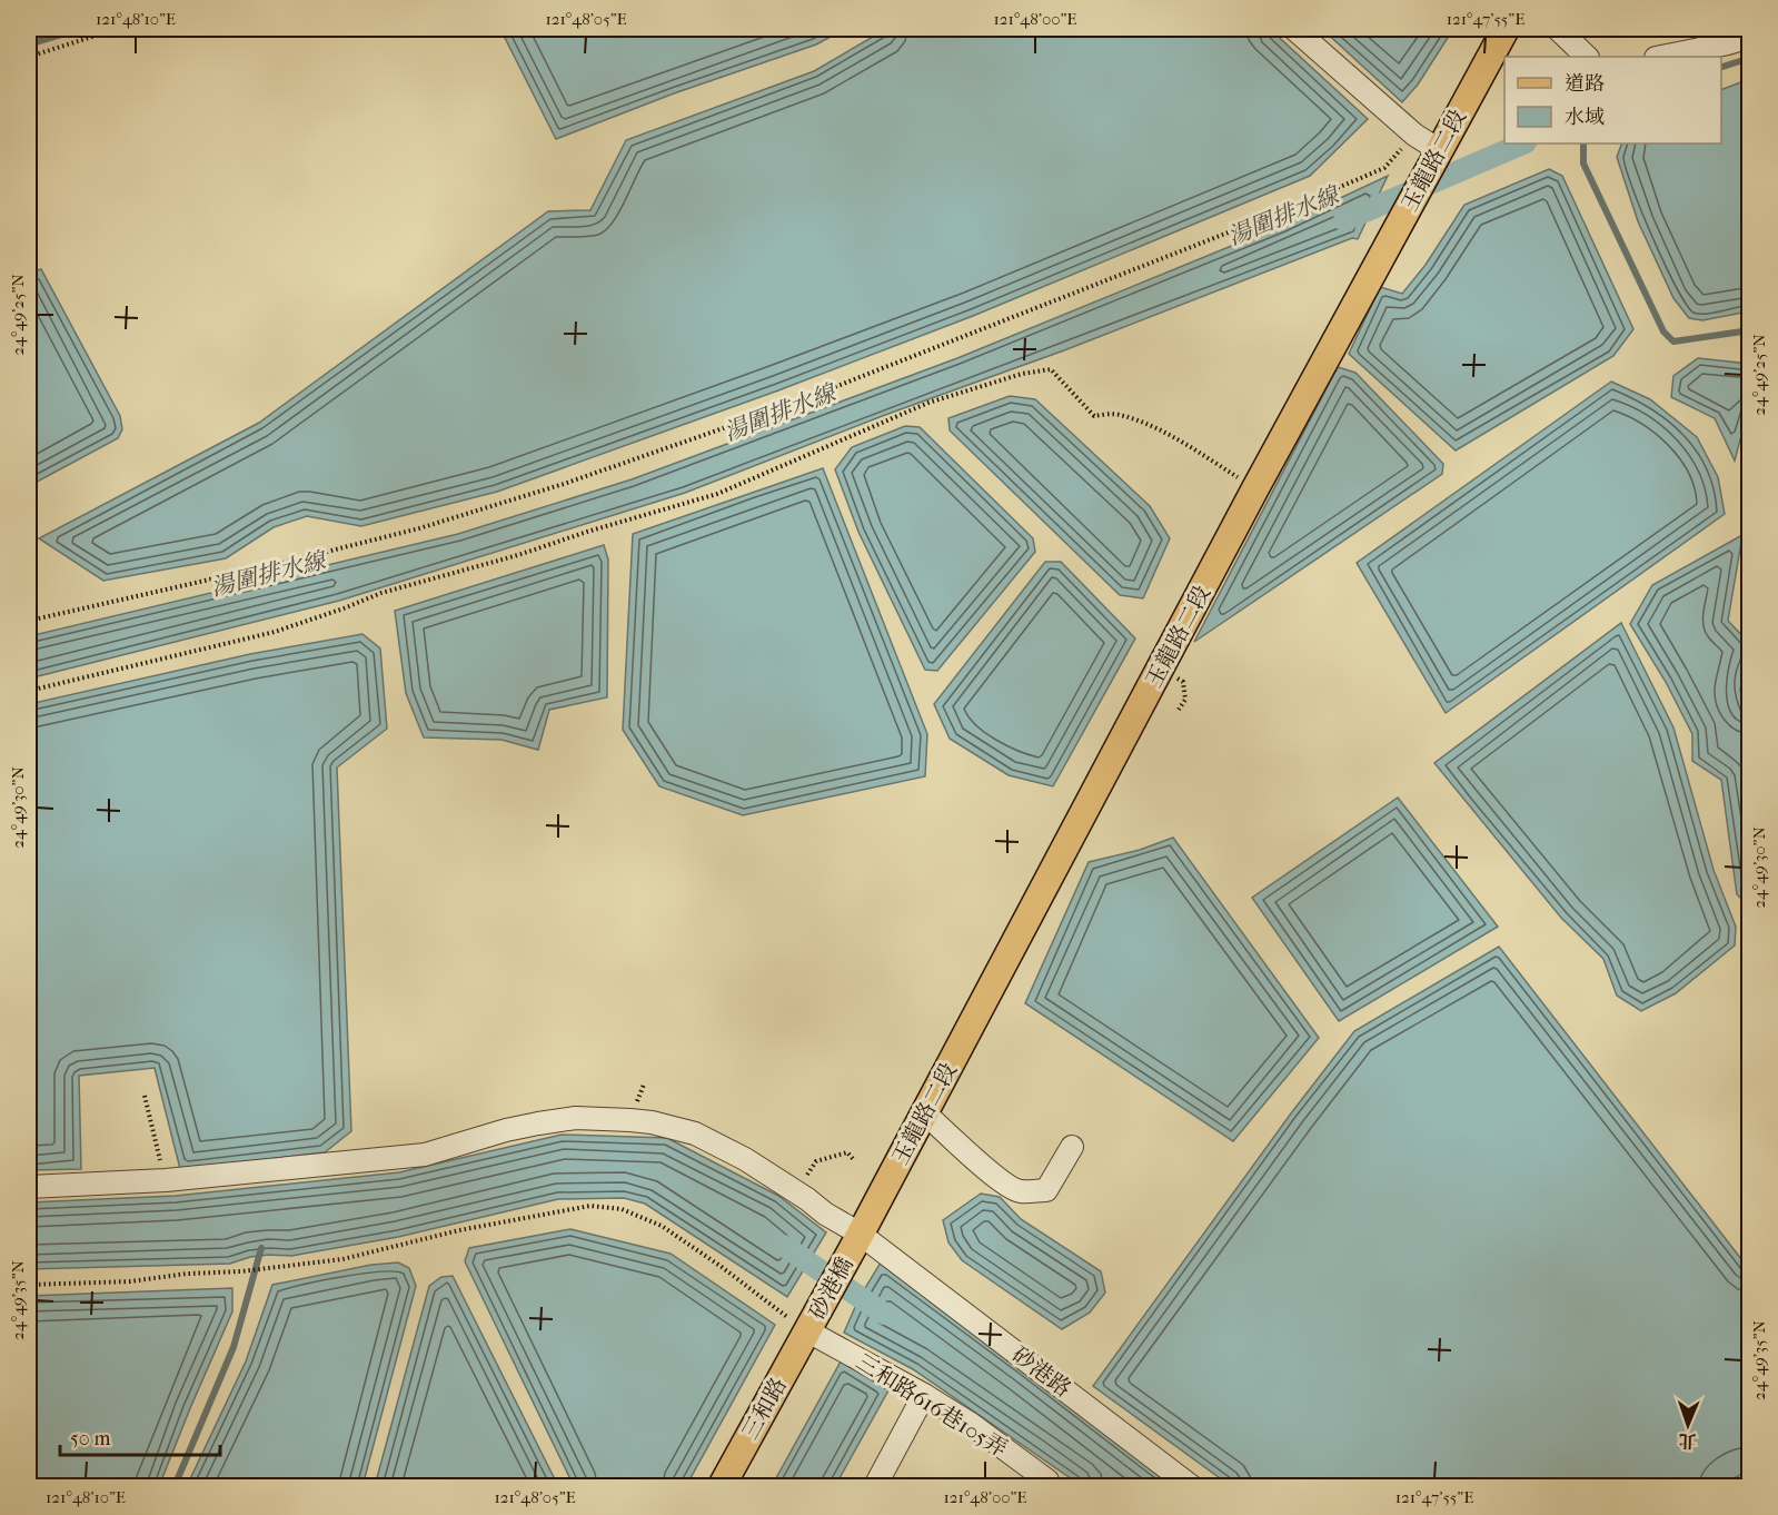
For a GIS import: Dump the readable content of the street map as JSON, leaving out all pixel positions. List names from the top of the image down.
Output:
{
  "streets": {
    "main road": ["玉龍路二段", "砂港橋", "三和路"],
    "street": ["砂港路", "三和路616巷105弄"]
  },
  "crossings": [
    ["玉龍路二段", "砂港橋"],
    ["玉龍路二段", "砂港路"],
    ["砂港橋", "砂港路"],
    ["砂港橋", "三和路616巷105弄"],
    ["砂港橋", "三和路"],
    ["三和路616巷105弄", "三和路"]
  ],
  "water": ["湯圍排水線"],
  "legend": ["道路", "水域"],
  "scale_bar": "50 m",
  "north": "bottom",
  "coordinates": [
    "121°48'10\"E",
    "121°48'05\"E",
    "121°48'00\"E",
    "121°47'55\"E",
    "24°49'25\"N",
    "24°49'30\"N",
    "24°49'35\"N"
  ]
}
